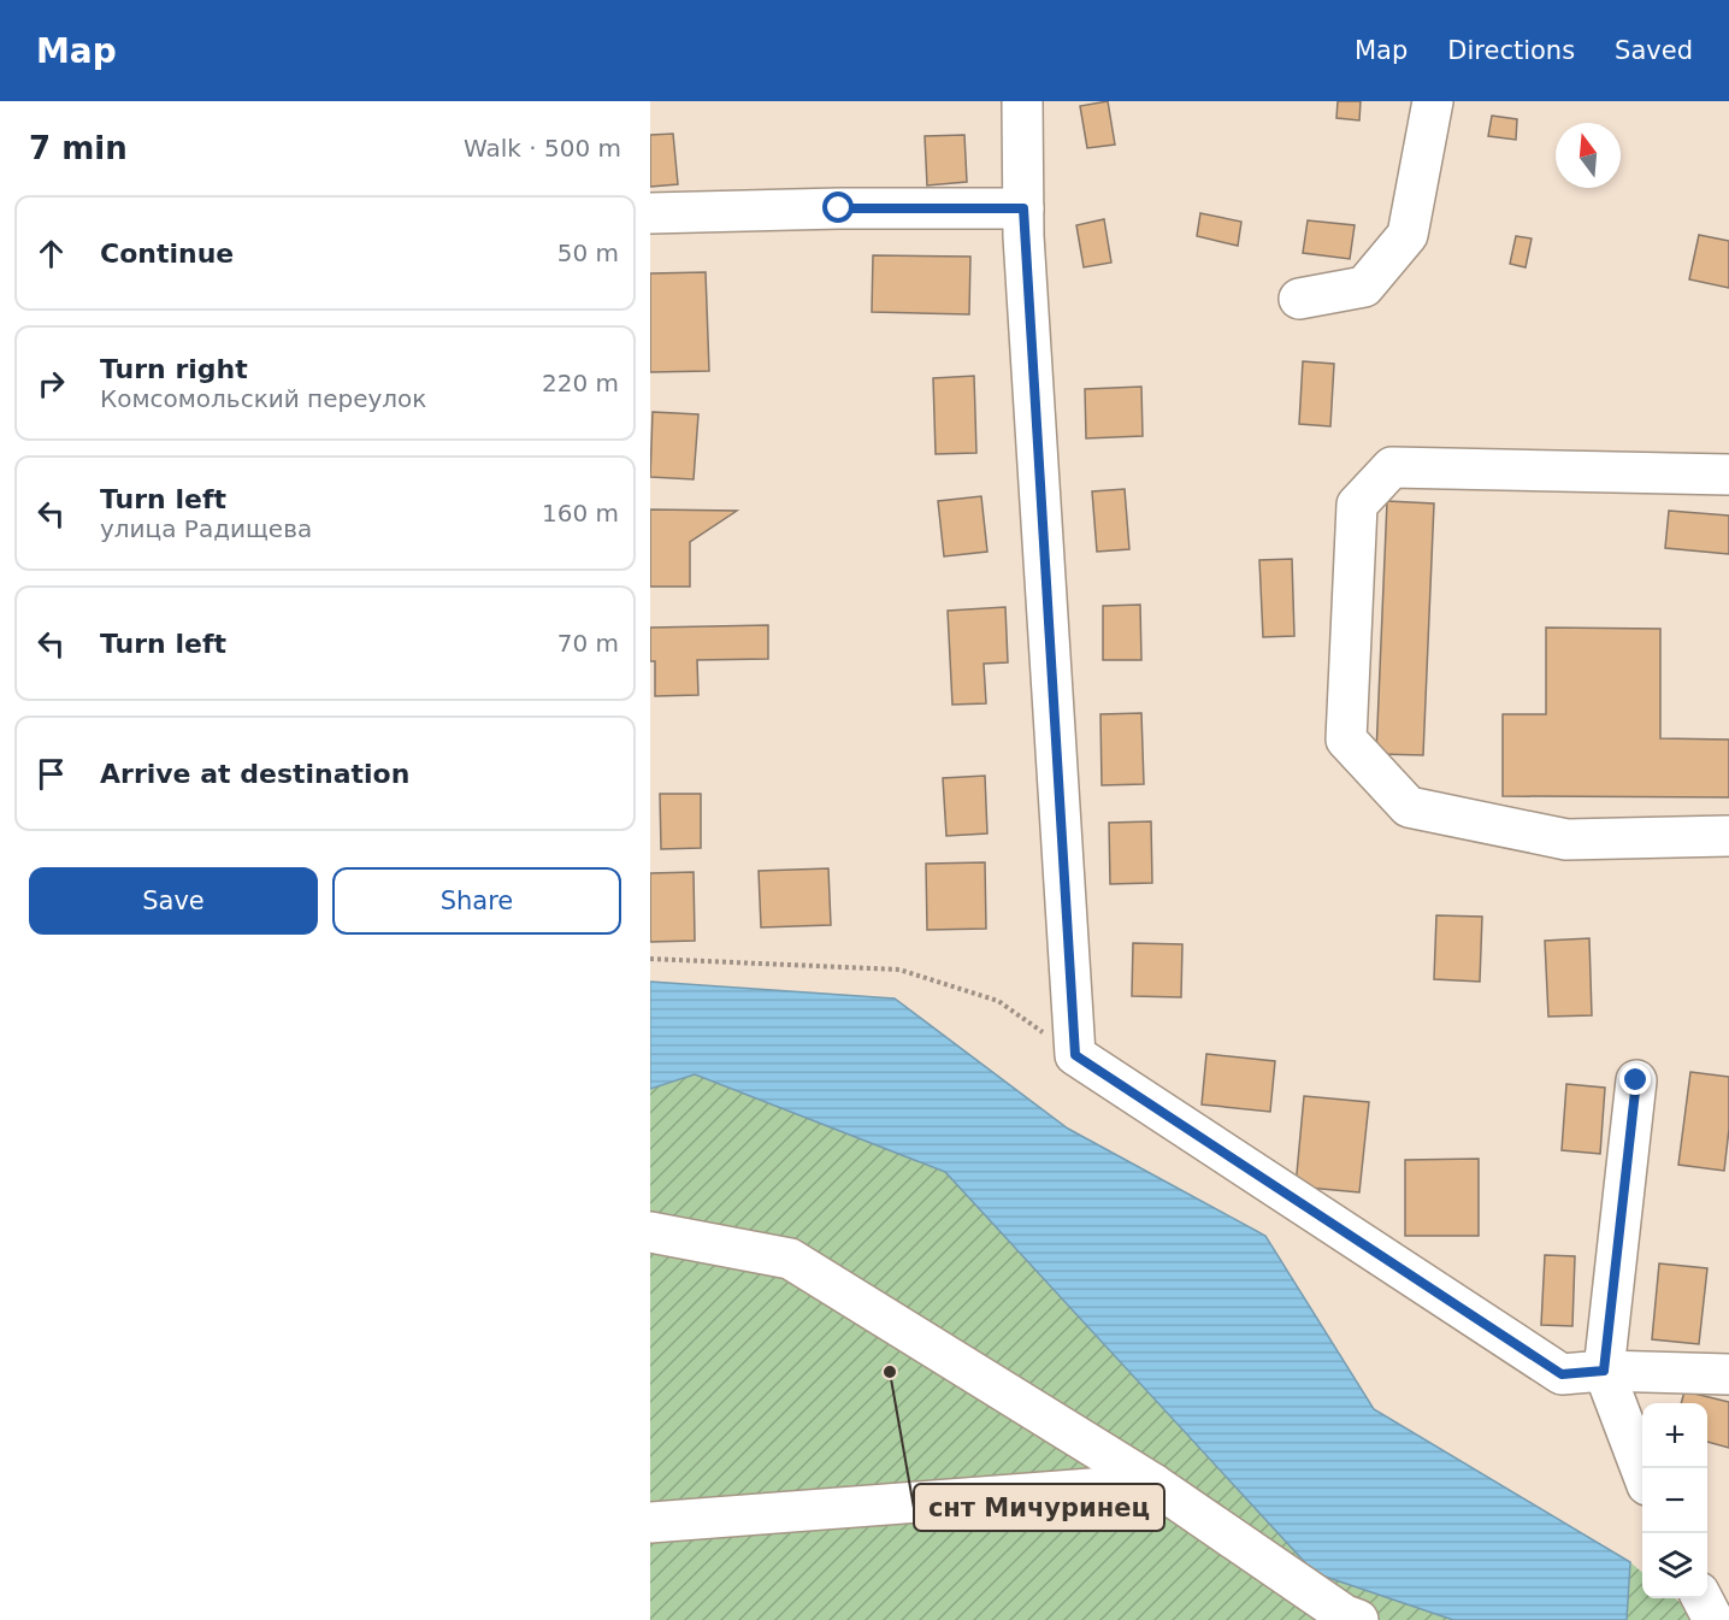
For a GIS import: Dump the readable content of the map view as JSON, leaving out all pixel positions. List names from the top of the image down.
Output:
{
  "places": ["снт Мичуринец"],
  "north": "top",
  "page": {
    "header": "Map",
    "nav": ["Map", "Directions", "Saved"],
    "heading": ["7 min", "Walk · 500 m"],
    "list": [
      ["Continue", "50 m"],
      ["Turn right", "Комсомольский переулок", "220 m"],
      ["Turn left", "улица Радищева", "160 m"],
      ["Turn left", "70 m"],
      "Arrive at destination"
    ],
    "buttons": ["Save", "Share"],
    "map_buttons": ["+", "−"]
  }
}
